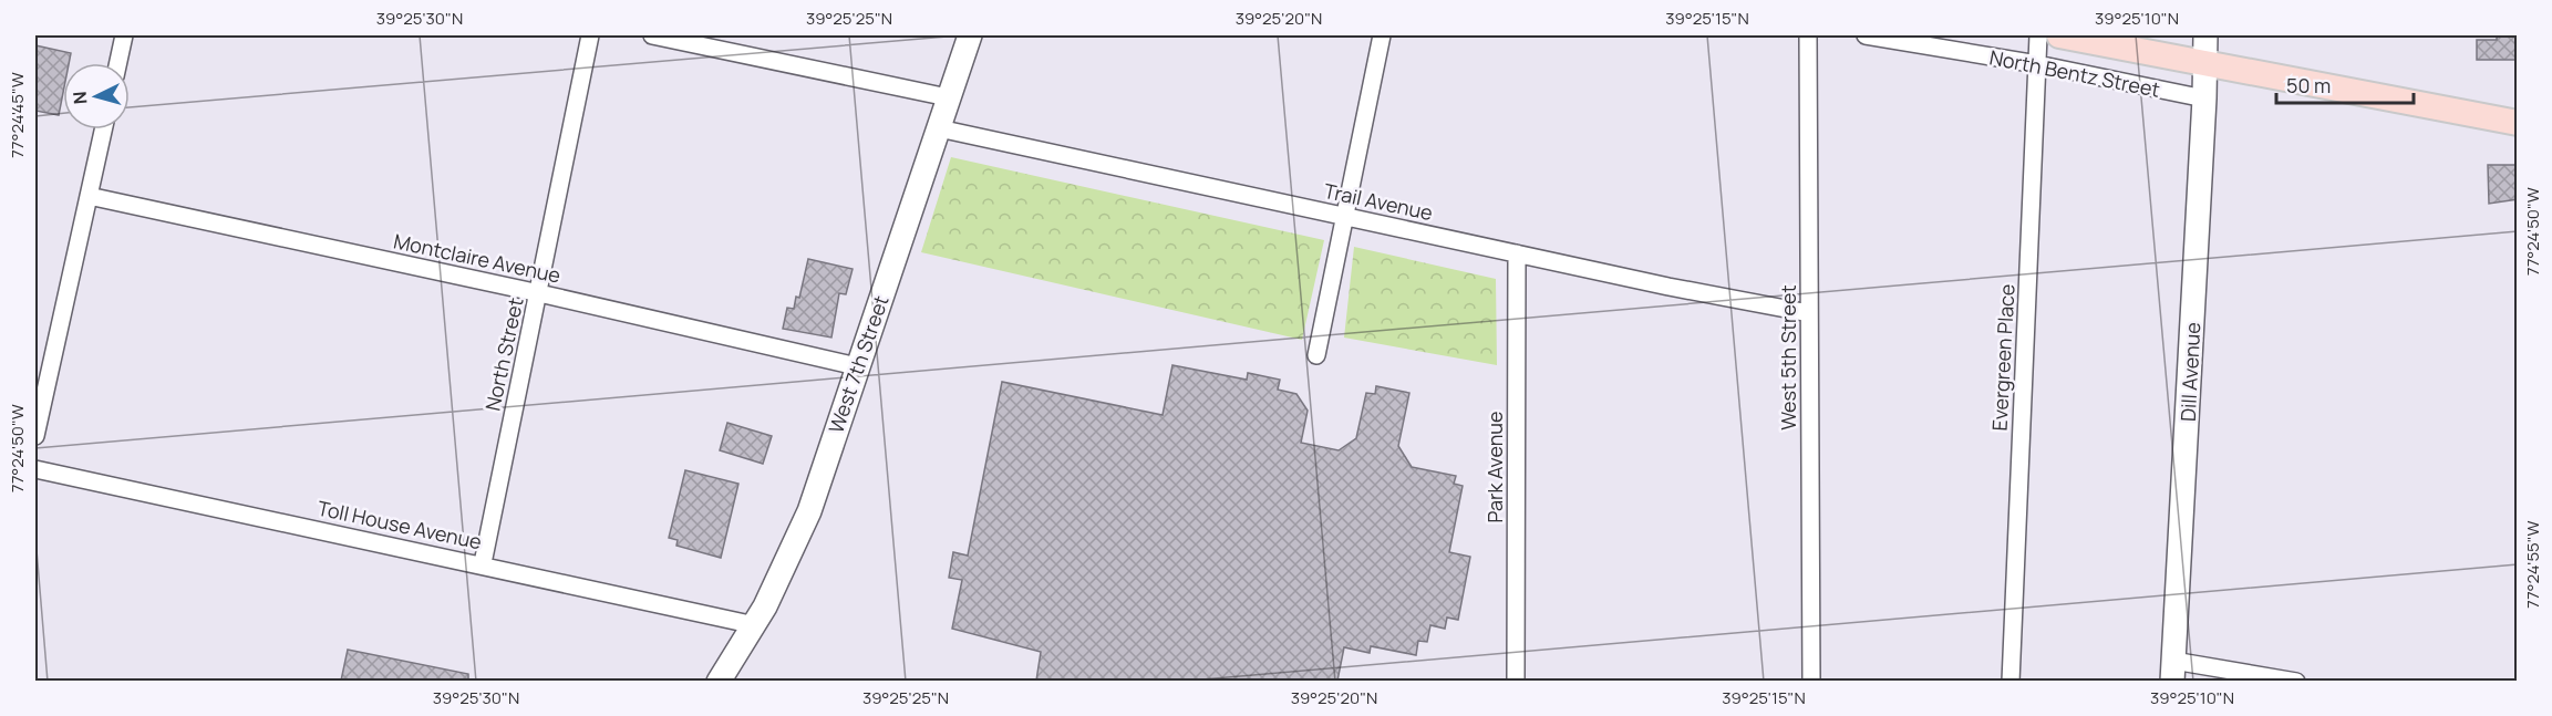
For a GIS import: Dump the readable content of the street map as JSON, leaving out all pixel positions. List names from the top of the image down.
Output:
{
  "streets": {
    "main road": ["North Bentz Street", "West 7th Street", "Dill Avenue"],
    "street": [
      "Trail Avenue",
      "Montclaire Avenue",
      "North Street",
      "West 5th Street",
      "Evergreen Place",
      "Park Avenue",
      "Toll House Avenue"
    ]
  },
  "crossings": [
    ["North Bentz Street", "Evergreen Place"],
    ["North Bentz Street", "Dill Avenue"],
    ["Trail Avenue", "West 5th Street"],
    ["Trail Avenue", "West 7th Street"],
    ["Trail Avenue", "Park Avenue"],
    ["Montclaire Avenue", "North Street"],
    ["Montclaire Avenue", "West 7th Street"],
    ["North Street", "Toll House Avenue"],
    ["West 7th Street", "Toll House Avenue"]
  ],
  "scale_bar": "50 m",
  "north": "left",
  "coordinates": [
    "39°25'30\"N",
    "39°25'25\"N",
    "39°25'20\"N",
    "39°25'15\"N",
    "39°25'10\"N",
    "77°24'45\"W",
    "77°24'50\"W",
    "77°24'55\"W"
  ]
}
